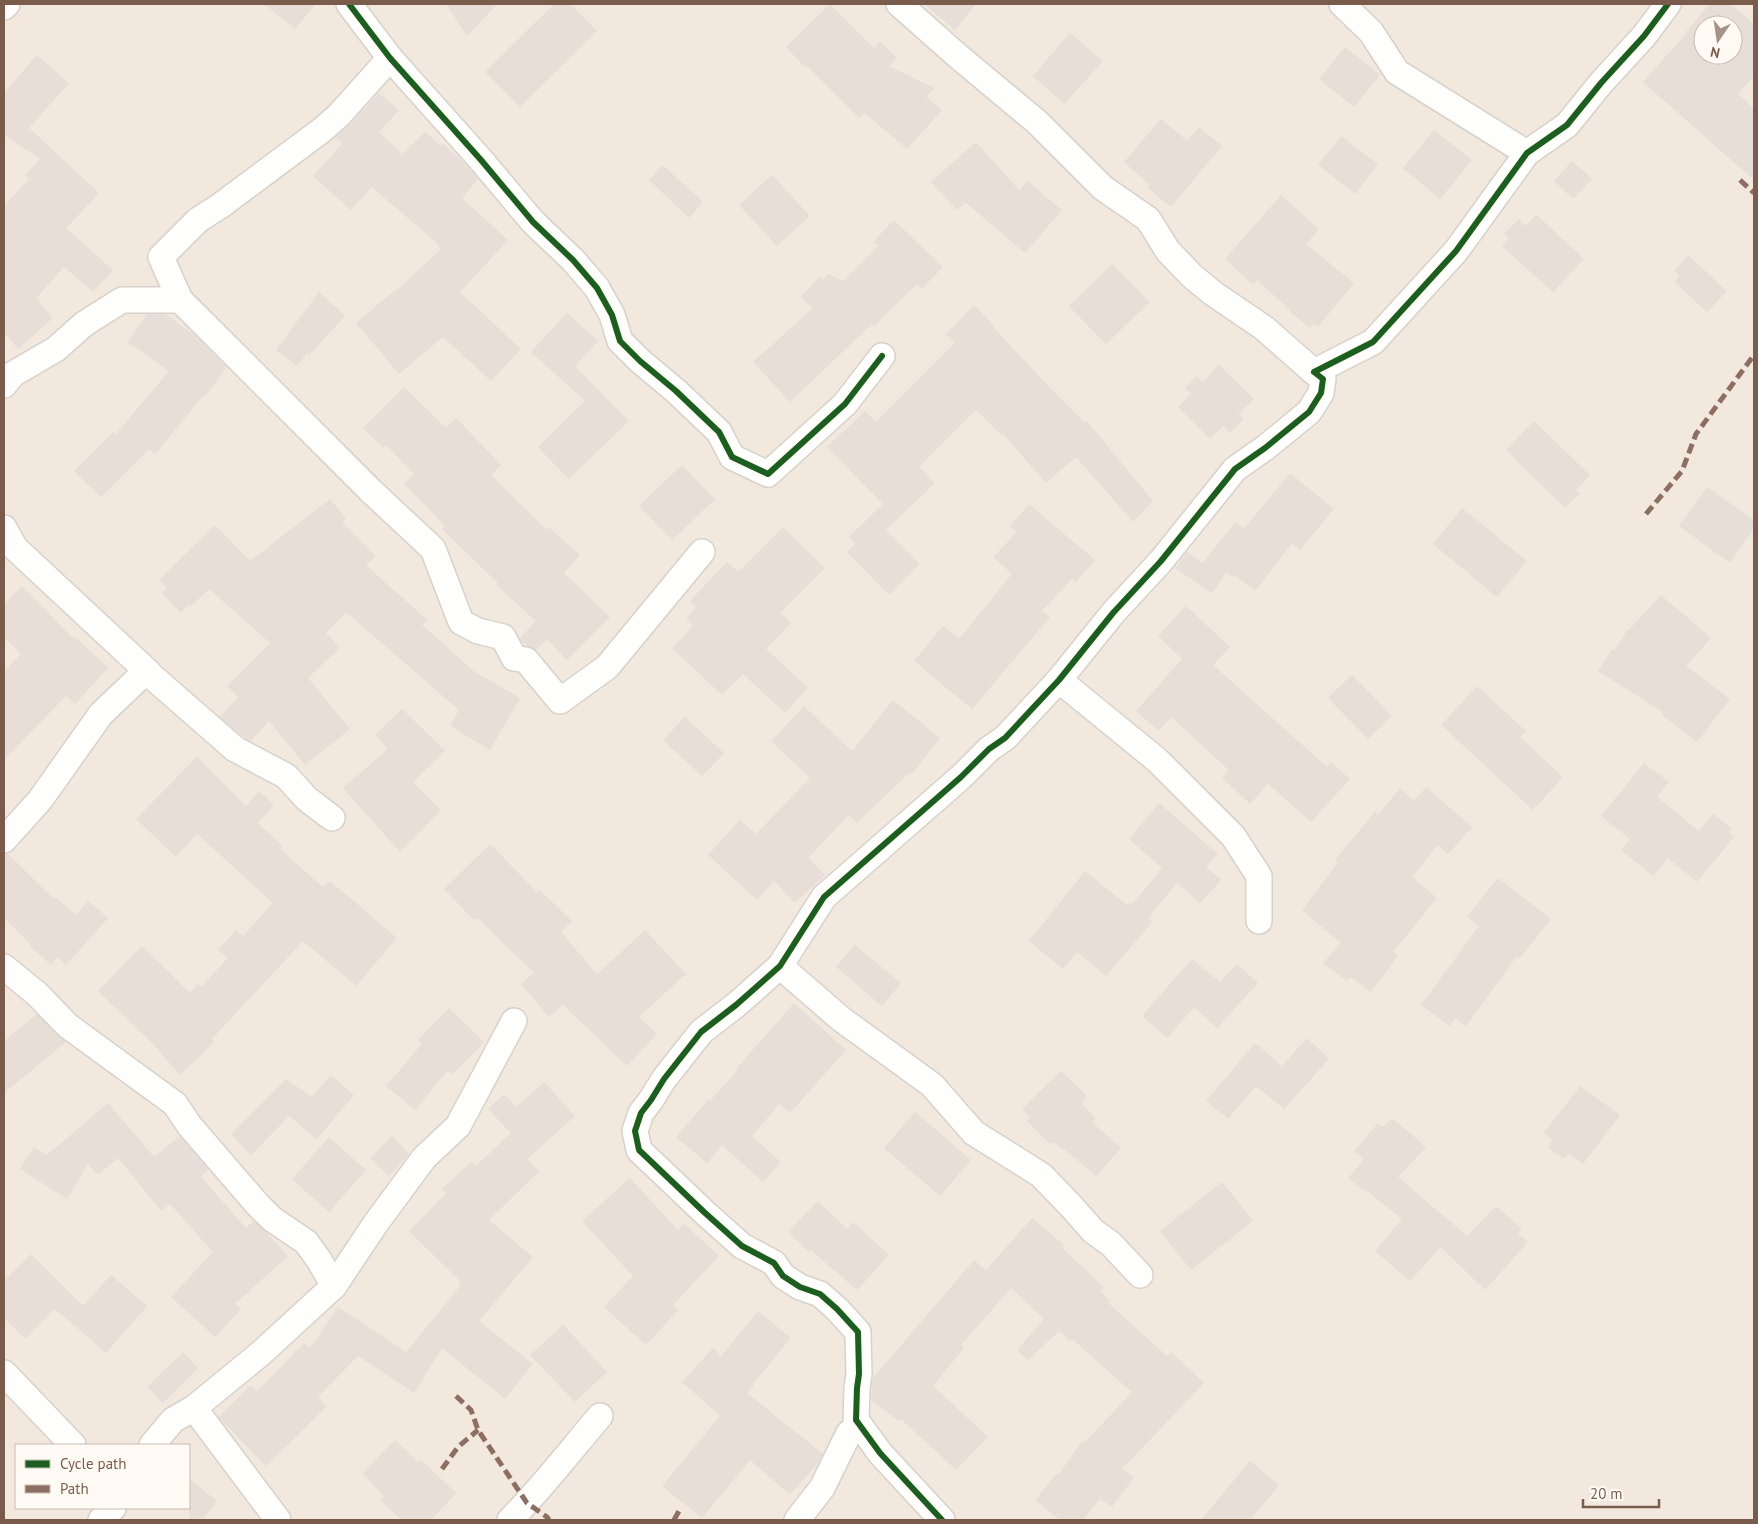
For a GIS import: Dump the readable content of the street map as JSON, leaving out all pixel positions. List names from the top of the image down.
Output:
{
  "legend": ["Cycle path", "Path"],
  "scale_bar": "20 m",
  "north": "bottom"
}
